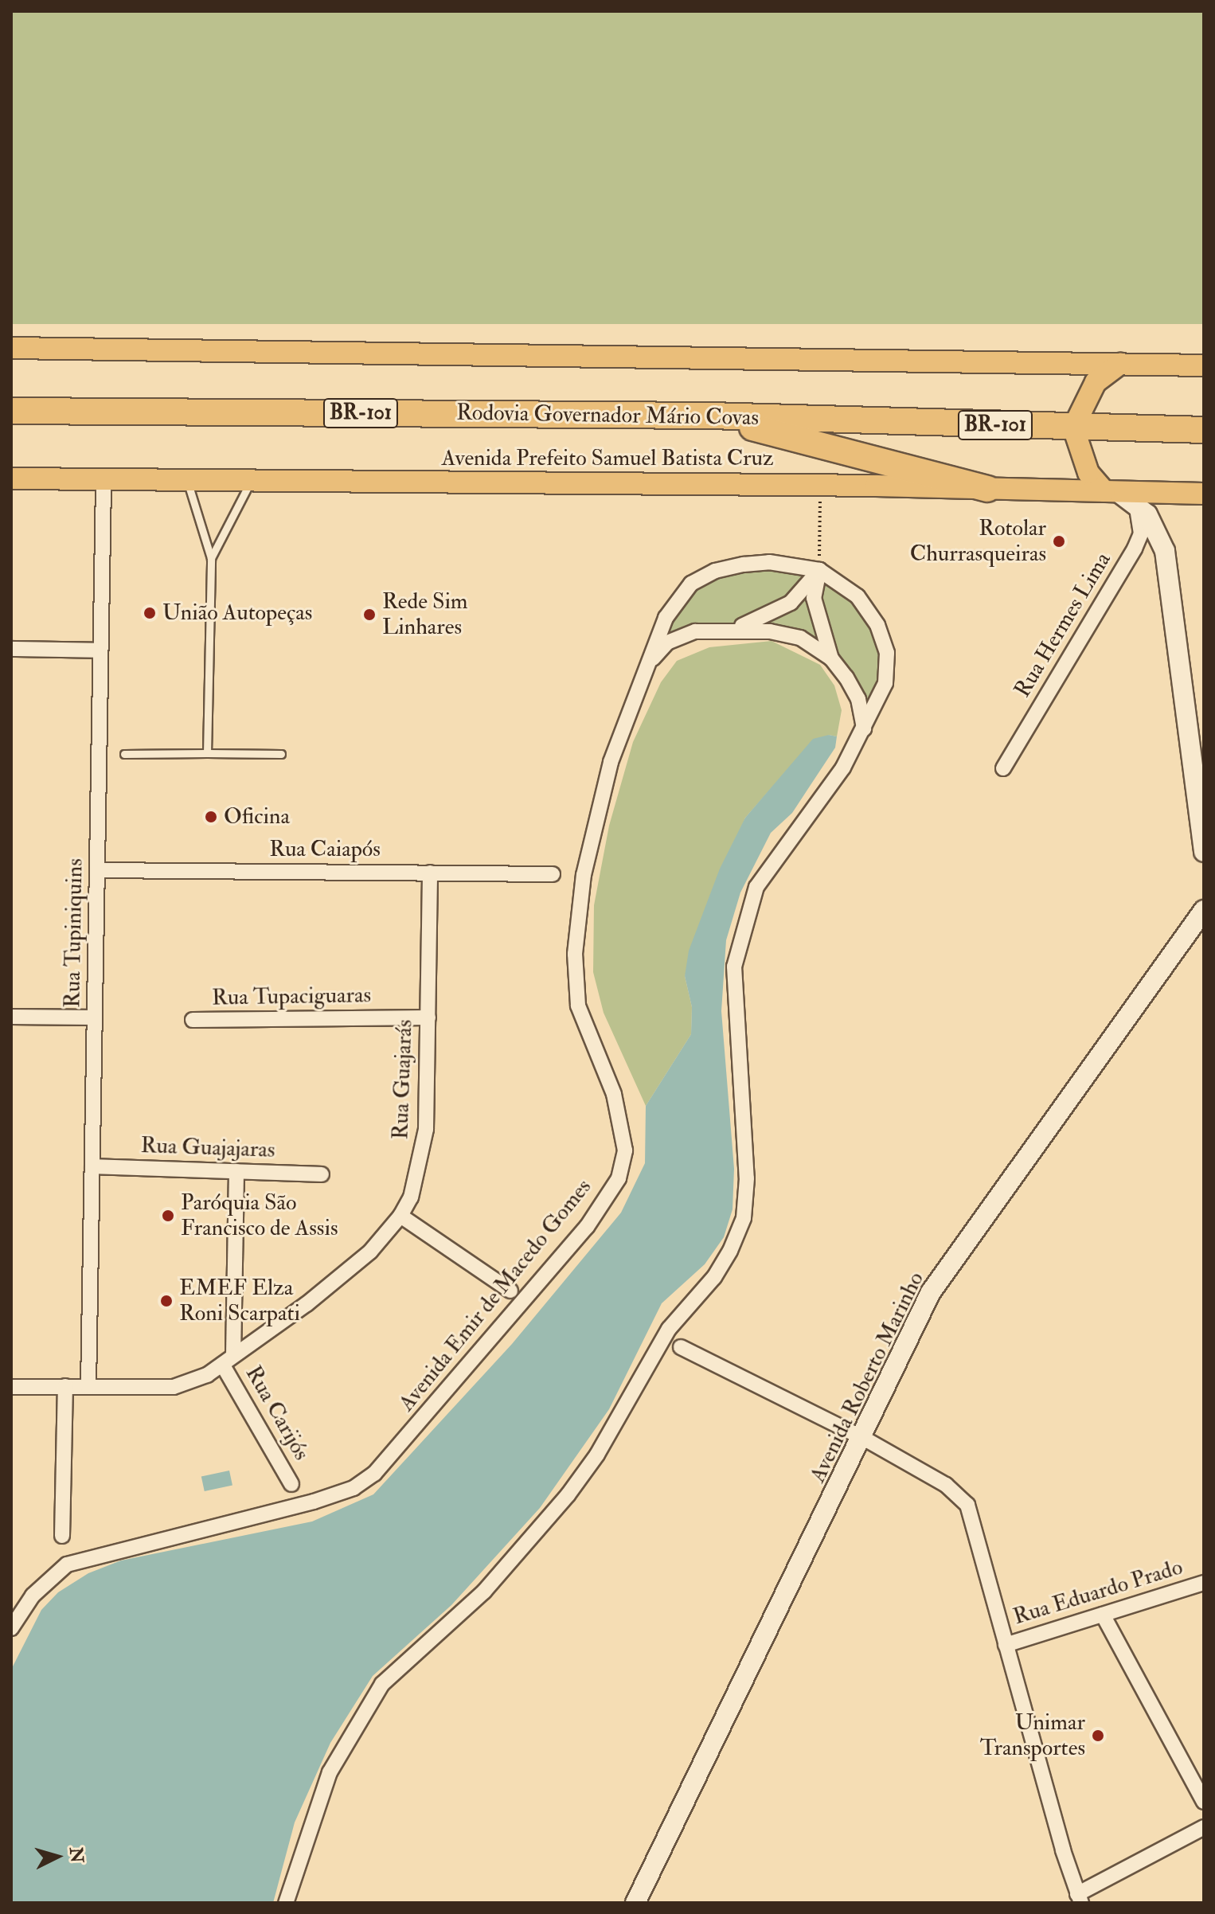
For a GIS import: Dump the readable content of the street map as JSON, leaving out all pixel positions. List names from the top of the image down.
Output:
{
  "streets": {
    "highway": ["BR-101", "Rodovia Governador Mário Covas"],
    "main road": ["Avenida Prefeito Samuel Batista Cruz", "Avenida Roberto Marinho"],
    "street": [
      "Rua Hermes Lima",
      "Rua Caiapós",
      "Rua Tupiniquins",
      "Rua Tupaciguaras",
      "Rua Guajarás",
      "Rua Guajajaras",
      "Avenida Emir de Macedo Gomes",
      "Rua Carijós",
      "Rua Eduardo Prado"
    ]
  },
  "crossings": [
    ["Avenida Prefeito Samuel Batista Cruz", "Rua Hermes Lima"],
    ["Avenida Prefeito Samuel Batista Cruz", "Rua Tupiniquins"],
    ["Rua Caiapós", "Rua Tupiniquins"],
    ["Rua Caiapós", "Rua Guajarás"],
    ["Rua Tupiniquins", "Rua Guajarás"],
    ["Rua Tupiniquins", "Rua Guajajaras"],
    ["Rua Tupaciguaras", "Rua Guajarás"],
    ["Rua Guajarás", "Rua Carijós"],
    ["Rua Guajajaras", "Rua Carijós"]
  ],
  "places": [
    "Rotolar Churrasqueiras",
    "União Autopeças",
    "Rede Sim Linhares",
    "Oficina",
    "Paróquia São Francisco de Assis",
    "EMEF Elza Roni Scarpati",
    "Unimar Transportes"
  ],
  "north": "right"
}
